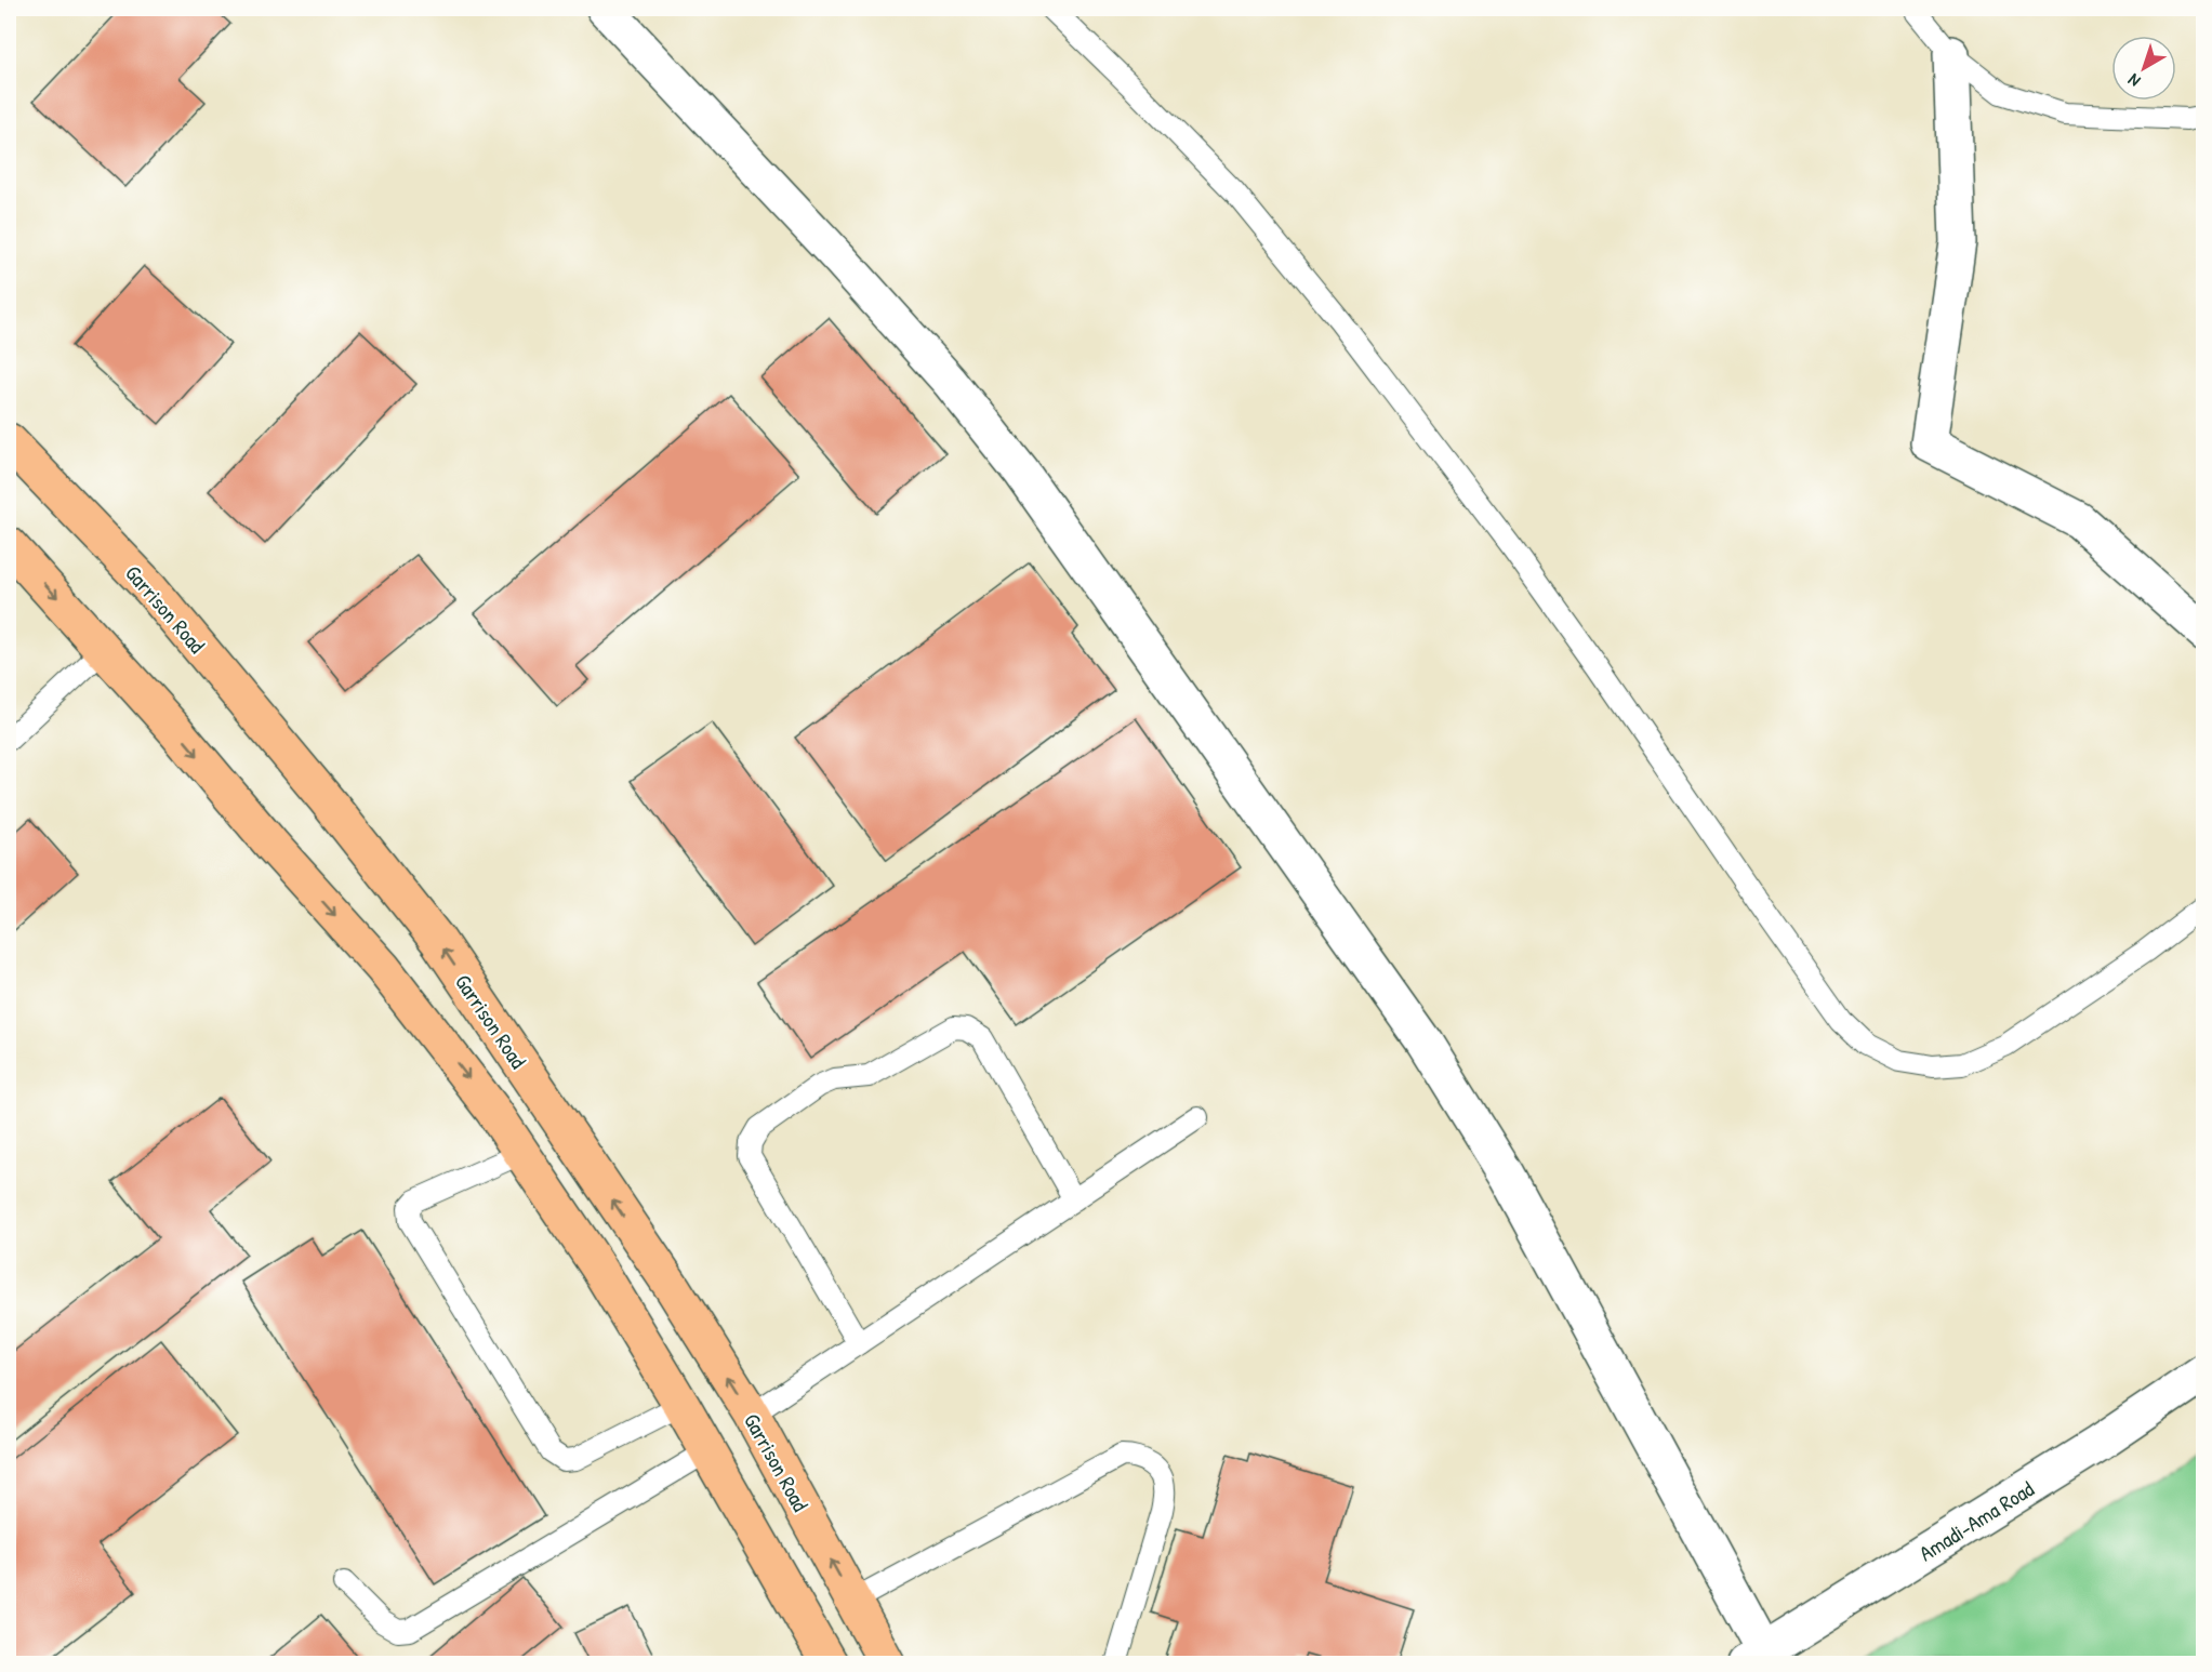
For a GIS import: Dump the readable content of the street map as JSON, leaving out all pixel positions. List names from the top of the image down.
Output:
{
  "streets": {
    "main road": ["Garrison Road"],
    "street": ["Amadi-Ama Road"]
  },
  "north": "bottom left"
}
